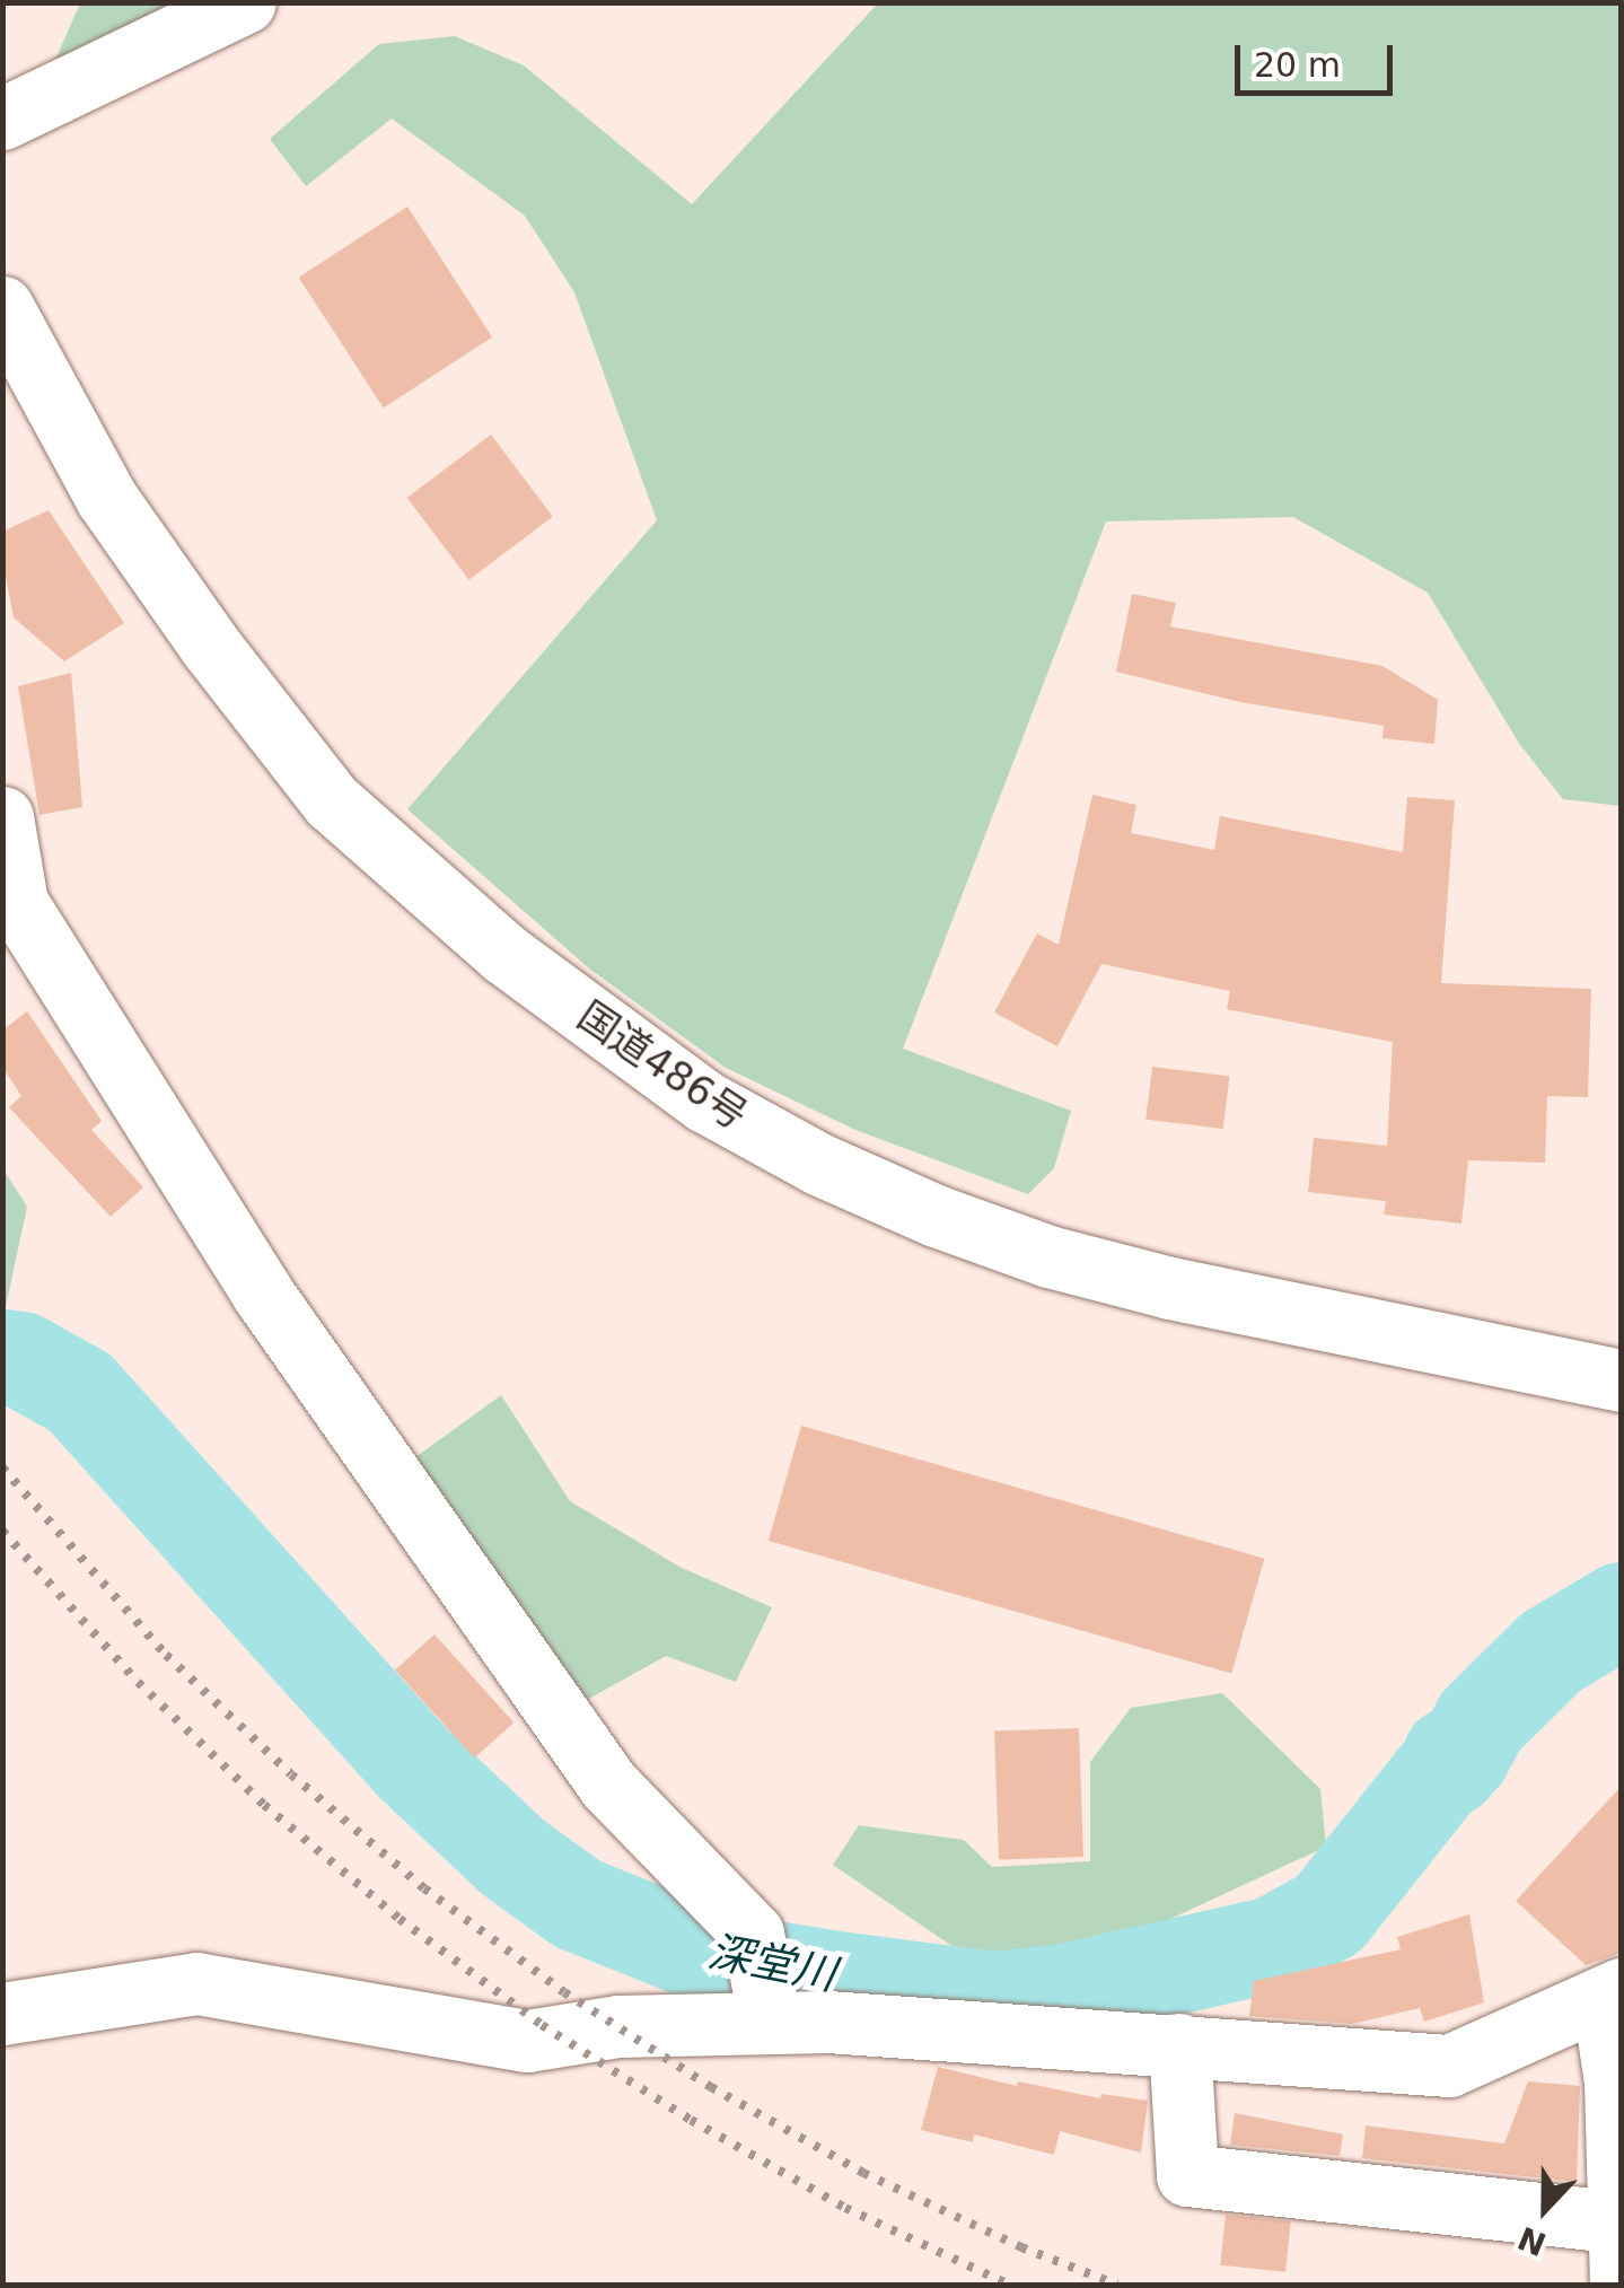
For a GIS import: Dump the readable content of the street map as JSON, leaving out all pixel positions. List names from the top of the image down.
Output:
{
  "streets": {
    "main road": ["国道486号"]
  },
  "water": ["深堂川"],
  "scale_bar": "20 m",
  "north": "bottom"
}
